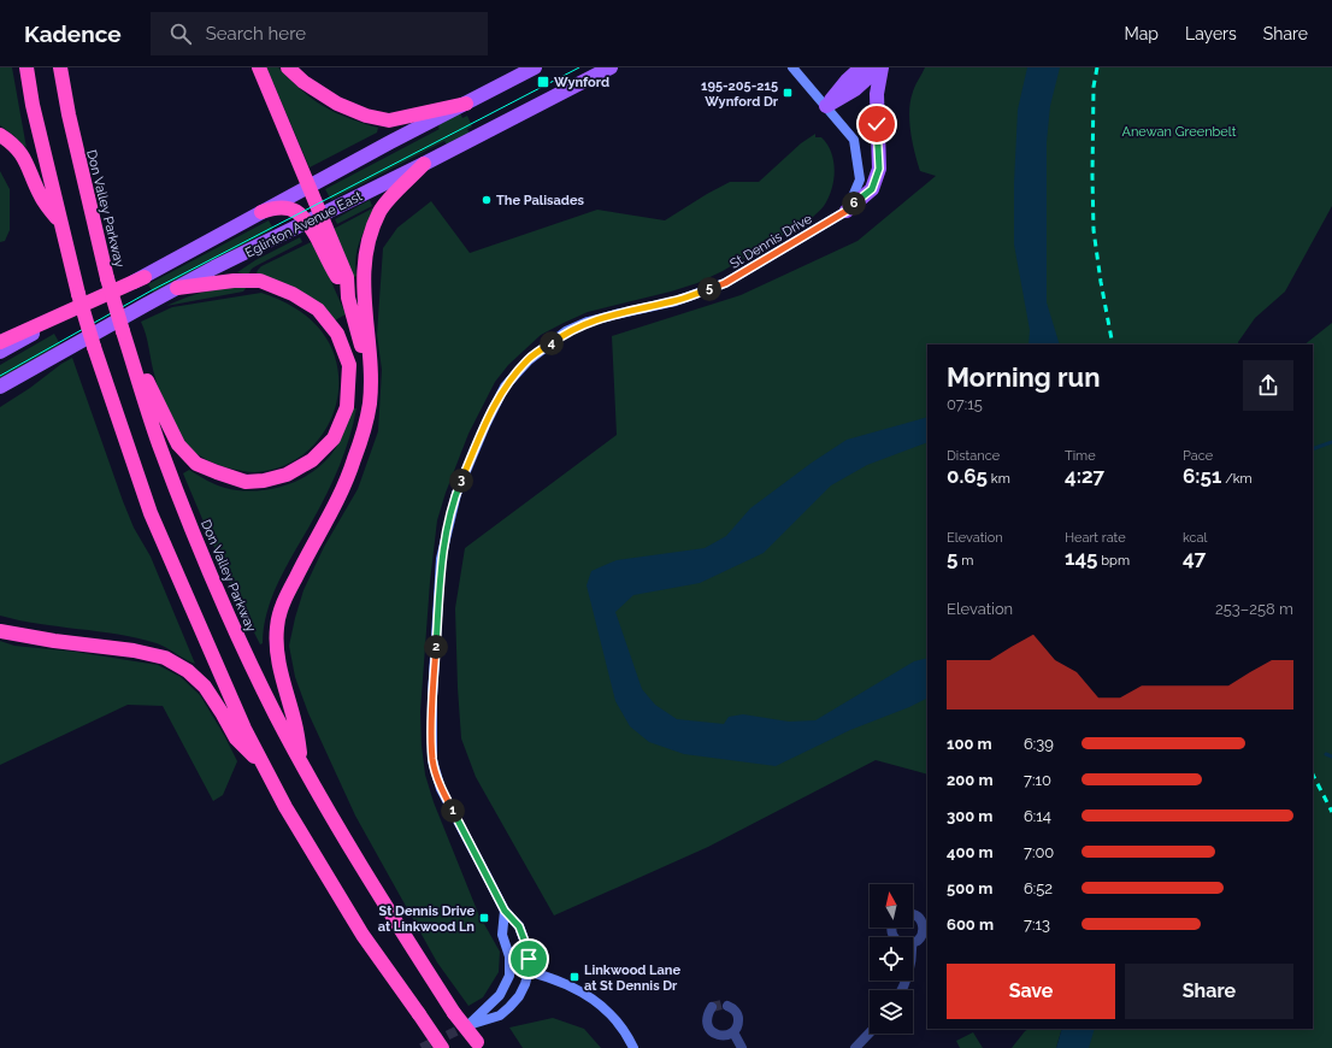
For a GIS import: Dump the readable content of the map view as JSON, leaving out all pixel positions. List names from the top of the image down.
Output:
{
  "streets": {
    "highway": ["Don Valley Parkway"],
    "main road": ["Eglinton Avenue East"],
    "street": ["St Dennis Drive"]
  },
  "parks": ["Anewan Greenbelt"],
  "places": {
    "transit": [
      "Wynford",
      "195-205-215 Wynford Dr",
      "St Dennis Drive at Linkwood Ln",
      "Linkwood Lane at St Dennis Dr"
    ],
    "other": ["The Palisades"]
  },
  "north": "top",
  "page": {
    "header": "Kadence",
    "search": "Search here",
    "nav": ["Map", "Layers", "Share"],
    "pins": [
      "6",
      "5",
      "4",
      "3",
      "2",
      "1"
    ],
    "heading": ["Morning run", "07:15"],
    "stats": [
      ["Distance", "0.65 km"],
      ["Time", "4:27"],
      ["Pace", "6:51 /km"],
      ["Elevation", "5 m"],
      ["Heart rate", "145 bpm"],
      ["kcal", "47"]
    ],
    "chart": ["Elevation", "253–258 m"],
    "list": [
      {
        "name": "100 m",
        "note": "6:39"
      },
      {
        "name": "200 m",
        "note": "7:10"
      },
      {
        "name": "300 m",
        "note": "6:14"
      },
      {
        "name": "400 m",
        "note": "7:00"
      },
      {
        "name": "500 m",
        "note": "6:52"
      },
      {
        "name": "600 m",
        "note": "7:13"
      }
    ],
    "buttons": ["Save", "Share"]
  }
}
